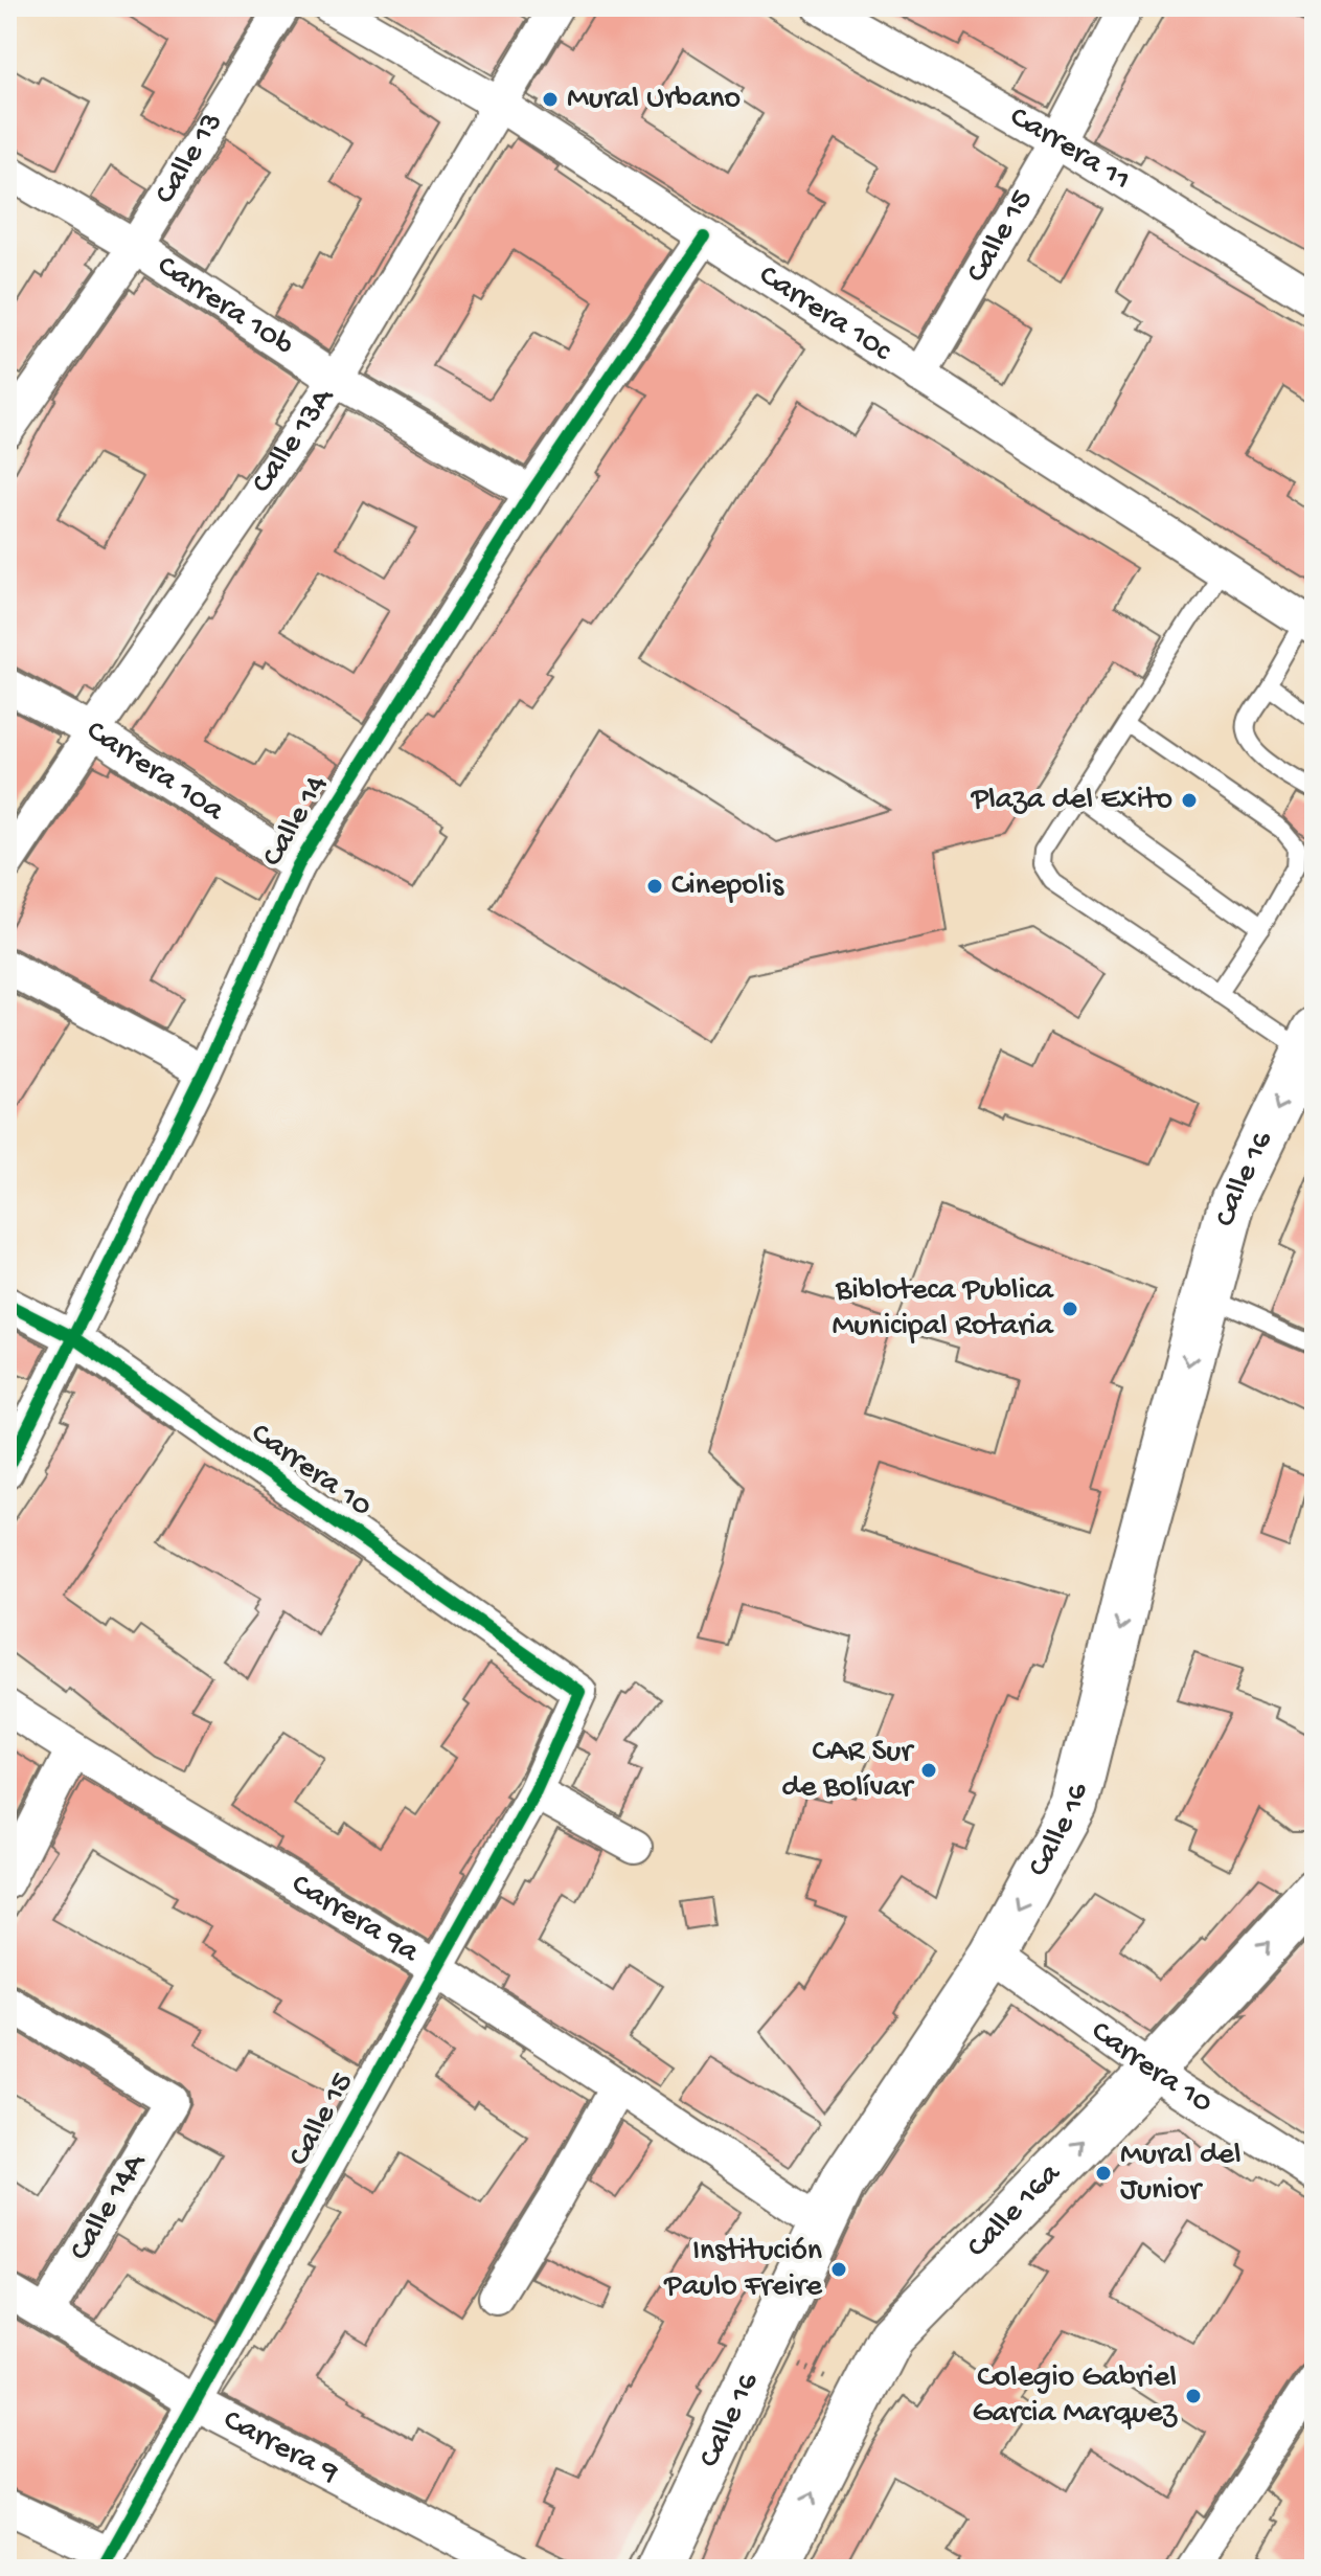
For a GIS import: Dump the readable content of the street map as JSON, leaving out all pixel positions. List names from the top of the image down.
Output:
{
  "streets": {
    "main road": ["Calle 16", "Calle 16a"],
    "street": [
      "Carrera 11",
      "Calle 13",
      "Calle 15",
      "Carrera 10b",
      "Carrera 10c",
      "Calle 13A",
      "Carrera 10a",
      "Calle 14",
      "Carrera 10",
      "Carrera 9a",
      "Calle 14A",
      "Carrera 9"
    ]
  },
  "crossings": [
    ["Carrera 11", "Calle 15"],
    ["Calle 13", "Carrera 10b"],
    ["Calle 15", "Carrera 10c"],
    ["Calle 15", "Carrera 10"],
    ["Calle 15", "Carrera 9a"],
    ["Calle 15", "Carrera 9"],
    ["Carrera 10b", "Calle 13A"],
    ["Carrera 10b", "Calle 14"],
    ["Carrera 10c", "Calle 13A"],
    ["Carrera 10c", "Calle 14"],
    ["Calle 13A", "Carrera 10a"],
    ["Carrera 10a", "Calle 14"],
    ["Calle 14", "Carrera 10"],
    ["Calle 16", "Carrera 10"],
    ["Calle 16", "Carrera 9a"],
    ["Carrera 10", "Calle 16a"],
    ["Calle 14A", "Carrera 9"]
  ],
  "one_way": ["Calle 16", "Calle 16a"],
  "places": [
    "Mural Urbano",
    "Plaza del Exito",
    "Cinepolis",
    "Bibloteca Publica Municipal Rotaria",
    "CAR Sur de Bolívar",
    "Mural del Junior",
    "Institución Paulo Freire",
    "Colegio Gabriel Garcia Marquez"
  ]
}
